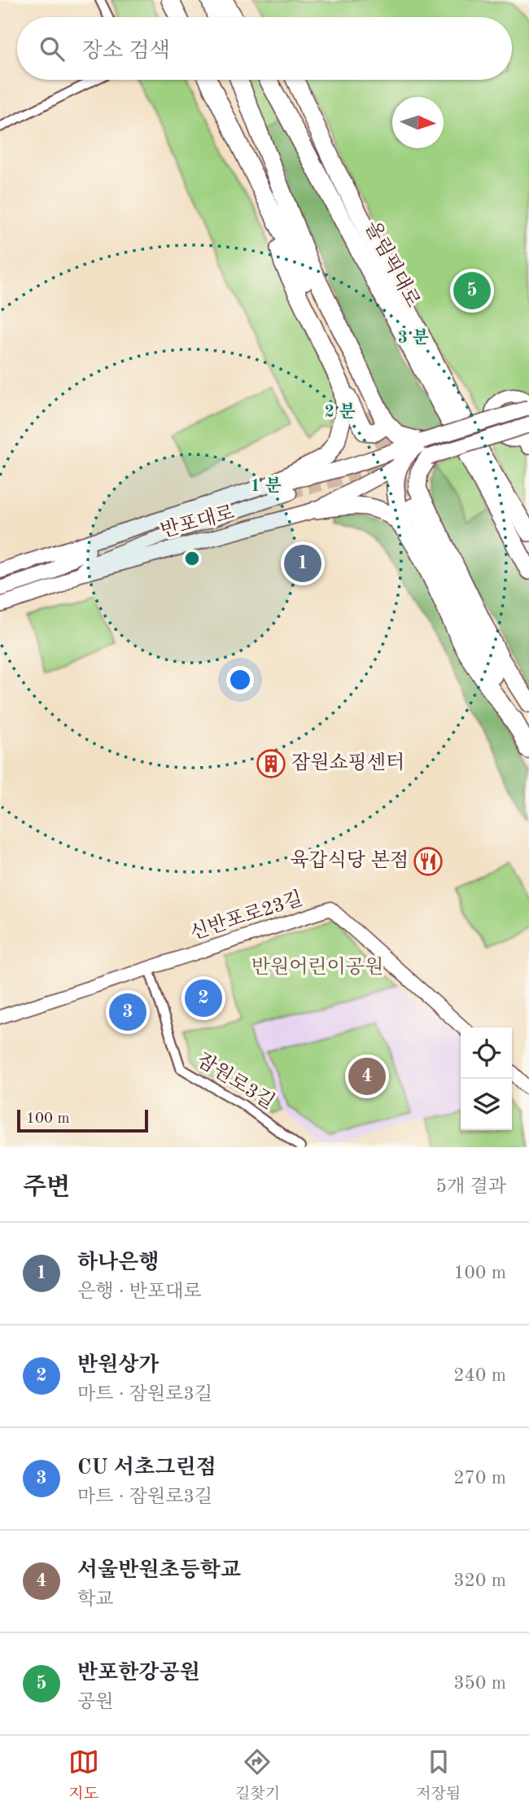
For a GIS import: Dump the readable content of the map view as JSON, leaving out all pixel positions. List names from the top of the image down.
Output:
{
  "streets": {
    "highway": ["올림픽대로"],
    "main road": ["반포대로"],
    "street": ["신반포로23길", "잠원로3길"]
  },
  "crossings": [
    ["신반포로23길", "잠원로3길"]
  ],
  "parks": ["반원어린이공원"],
  "places": {
    "building": ["잠원쇼핑센터"],
    "restaurant": ["육갑식당 본점"]
  },
  "scale_bar": "100 m",
  "north": "right",
  "page": {
    "search": "장소 검색",
    "pins": [
      "5",
      "1",
      "2",
      "3",
      "4"
    ],
    "scale": "100 m",
    "heading": ["주변", "5개 결과"],
    "list": [
      {
        "mark": "1",
        "name": "하나은행",
        "note": "은행 · 반포대로",
        "value": "100 m"
      },
      {
        "mark": "2",
        "name": "반원상가",
        "note": "마트 · 잠원로3길",
        "value": "240 m"
      },
      {
        "mark": "3",
        "name": "CU 서초그린점",
        "note": "마트 · 잠원로3길",
        "value": "270 m"
      },
      {
        "mark": "4",
        "name": "서울반원초등학교",
        "note": "학교",
        "value": "320 m"
      },
      {
        "mark": "5",
        "name": "반포한강공원",
        "note": "공원",
        "value": "350 m"
      }
    ],
    "nav": ["지도", "길찾기", "저장됨"]
  },
  "rings": ["3 분", "2 분", "1 분"]
}
